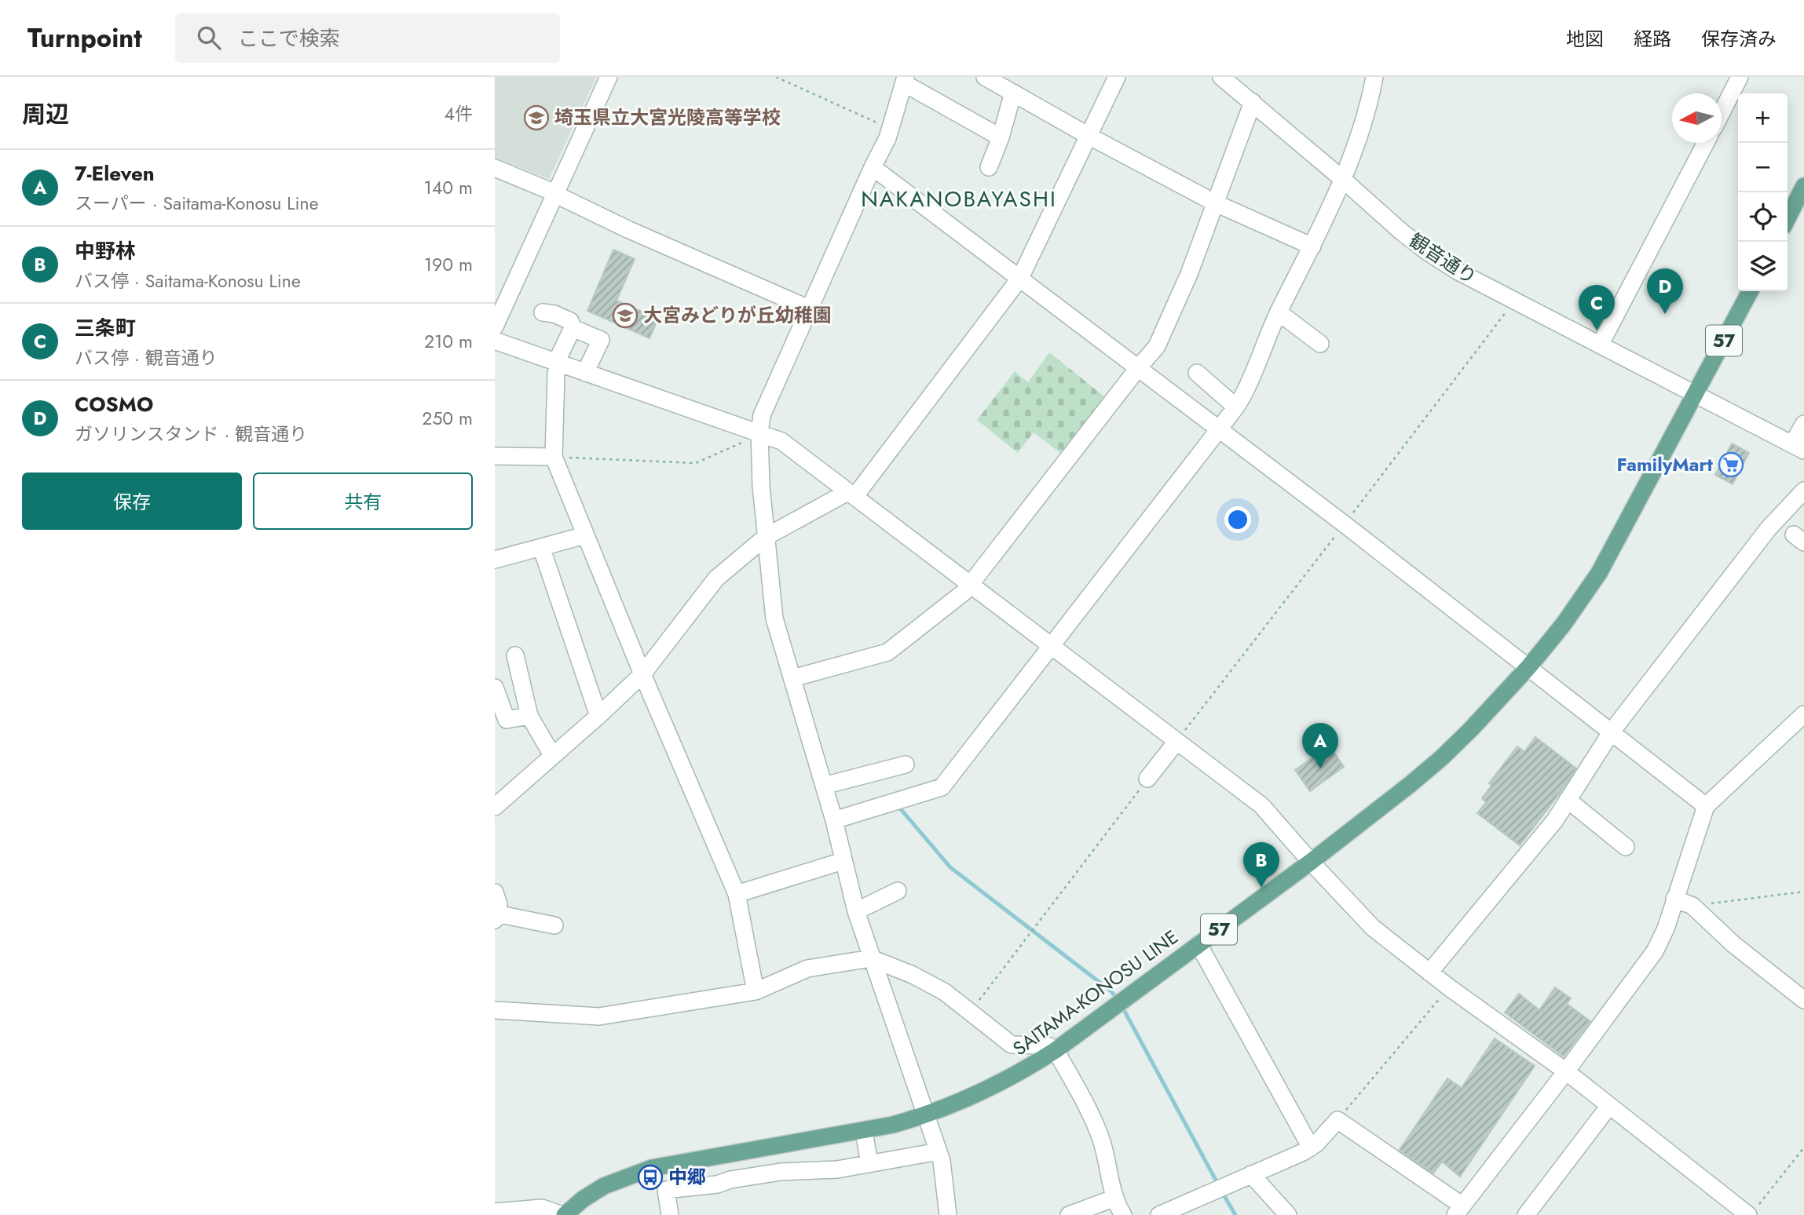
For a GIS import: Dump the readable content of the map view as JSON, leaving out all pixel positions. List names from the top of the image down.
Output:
{
  "streets": {
    "main road": ["57", "SAITAMA-KONOSU LINE"],
    "street": ["観音通り"]
  },
  "crossings": [
    ["観音通り", "SAITAMA-KONOSU LINE"]
  ],
  "districts": ["NAKANOBAYASHI"],
  "places": {
    "school or university": ["埼玉県立大宮光陵高等学校", "大宮みどりが丘幼稚園"],
    "supermarket": ["FamilyMart"],
    "bus stop": ["中郷"]
  },
  "north": "left",
  "page": {
    "header": "Turnpoint",
    "search": "ここで検索",
    "nav": ["地図", "経路", "保存済み"],
    "heading": ["周辺", "4件"],
    "map_buttons": ["+", "−"],
    "list": [
      {
        "mark": "A",
        "name": "7-Eleven",
        "note": "スーパー · Saitama-Konosu Line",
        "value": "140 m"
      },
      {
        "mark": "B",
        "name": "中野林",
        "note": "バス停 · Saitama-Konosu Line",
        "value": "190 m"
      },
      {
        "mark": "C",
        "name": "三条町",
        "note": "バス停 · 観音通り",
        "value": "210 m"
      },
      {
        "mark": "D",
        "name": "COSMO",
        "note": "ガソリンスタンド · 観音通り",
        "value": "250 m"
      }
    ],
    "pins": [
      "D",
      "C",
      "A",
      "B"
    ],
    "buttons": ["保存", "共有"]
  }
}
